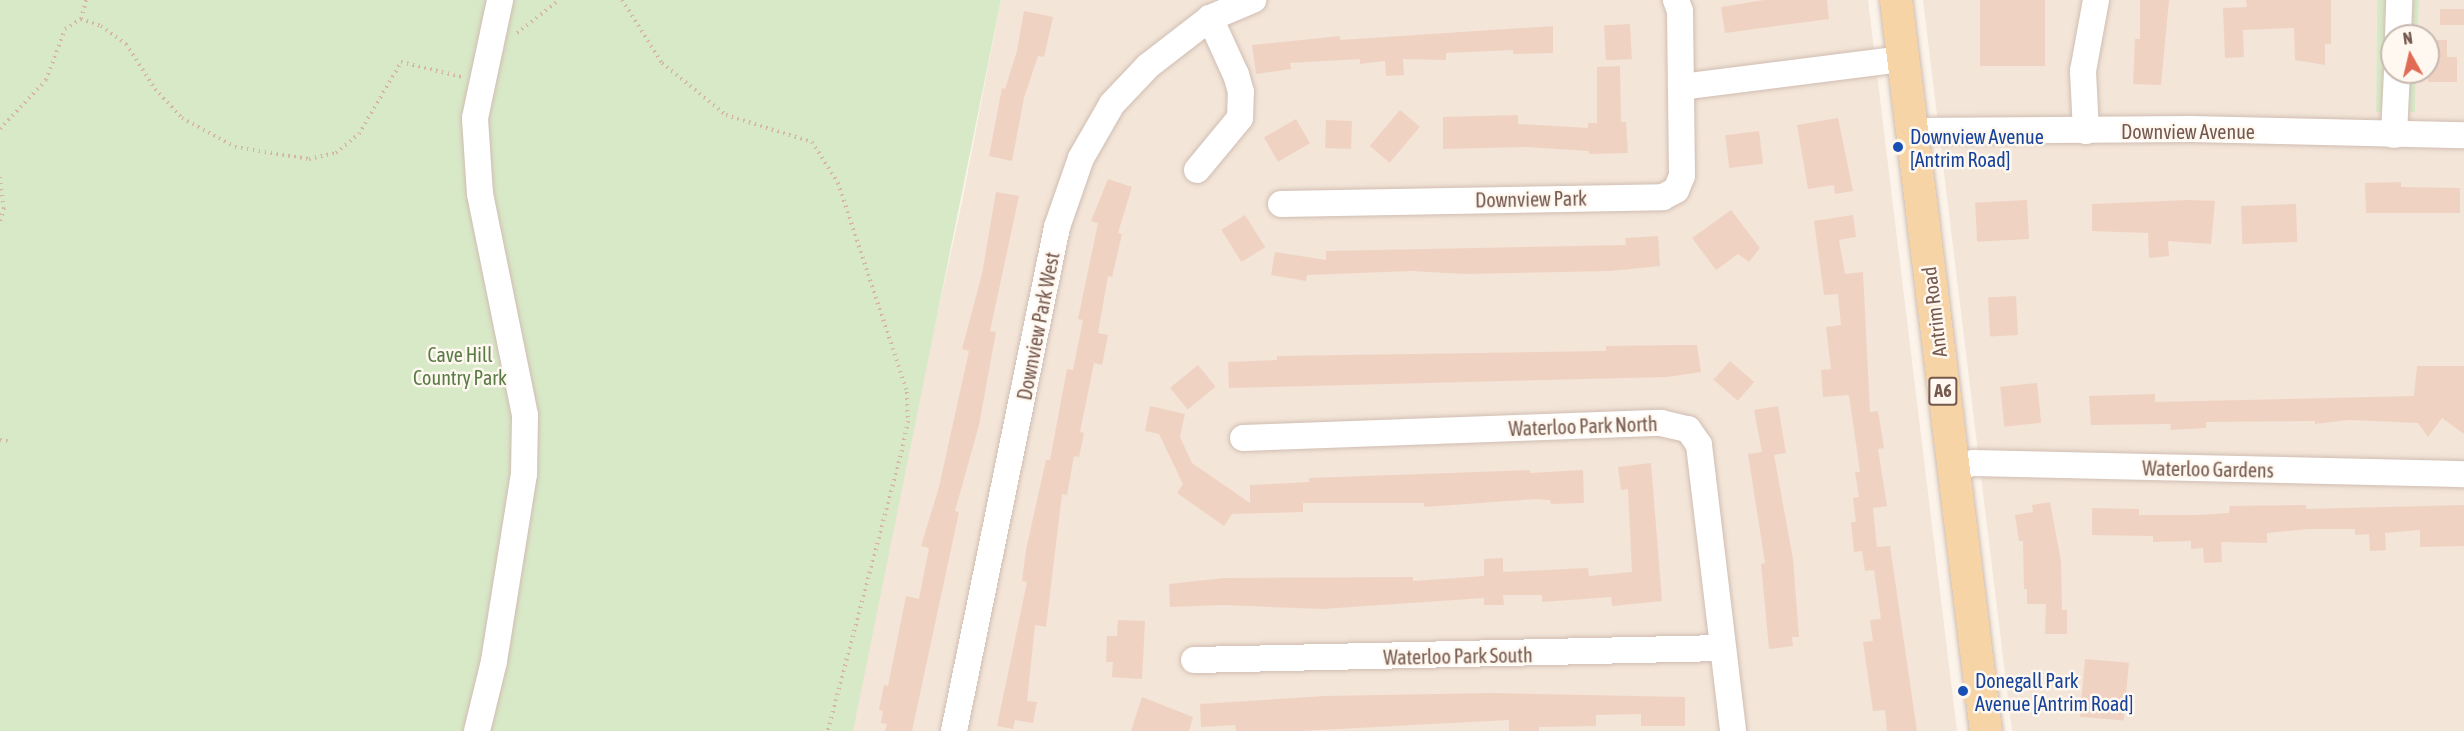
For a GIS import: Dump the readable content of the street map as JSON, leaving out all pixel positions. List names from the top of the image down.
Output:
{
  "streets": {
    "main road": ["Antrim Road", "A6"],
    "street": [
      "Downview Avenue",
      "Downview Park",
      "Downview Park West",
      "Waterloo Park North",
      "Waterloo Gardens",
      "Waterloo Park South"
    ]
  },
  "crossings": [
    ["Downview Avenue", "Antrim Road"],
    ["Antrim Road", "Waterloo Gardens"],
    ["Waterloo Park North", "Waterloo Park South"]
  ],
  "parks": ["Cave Hill Country Park"],
  "places": ["Downview Avenue [Antrim Road]", "Donegall Park Avenue [Antrim Road]"],
  "north": "top"
}
